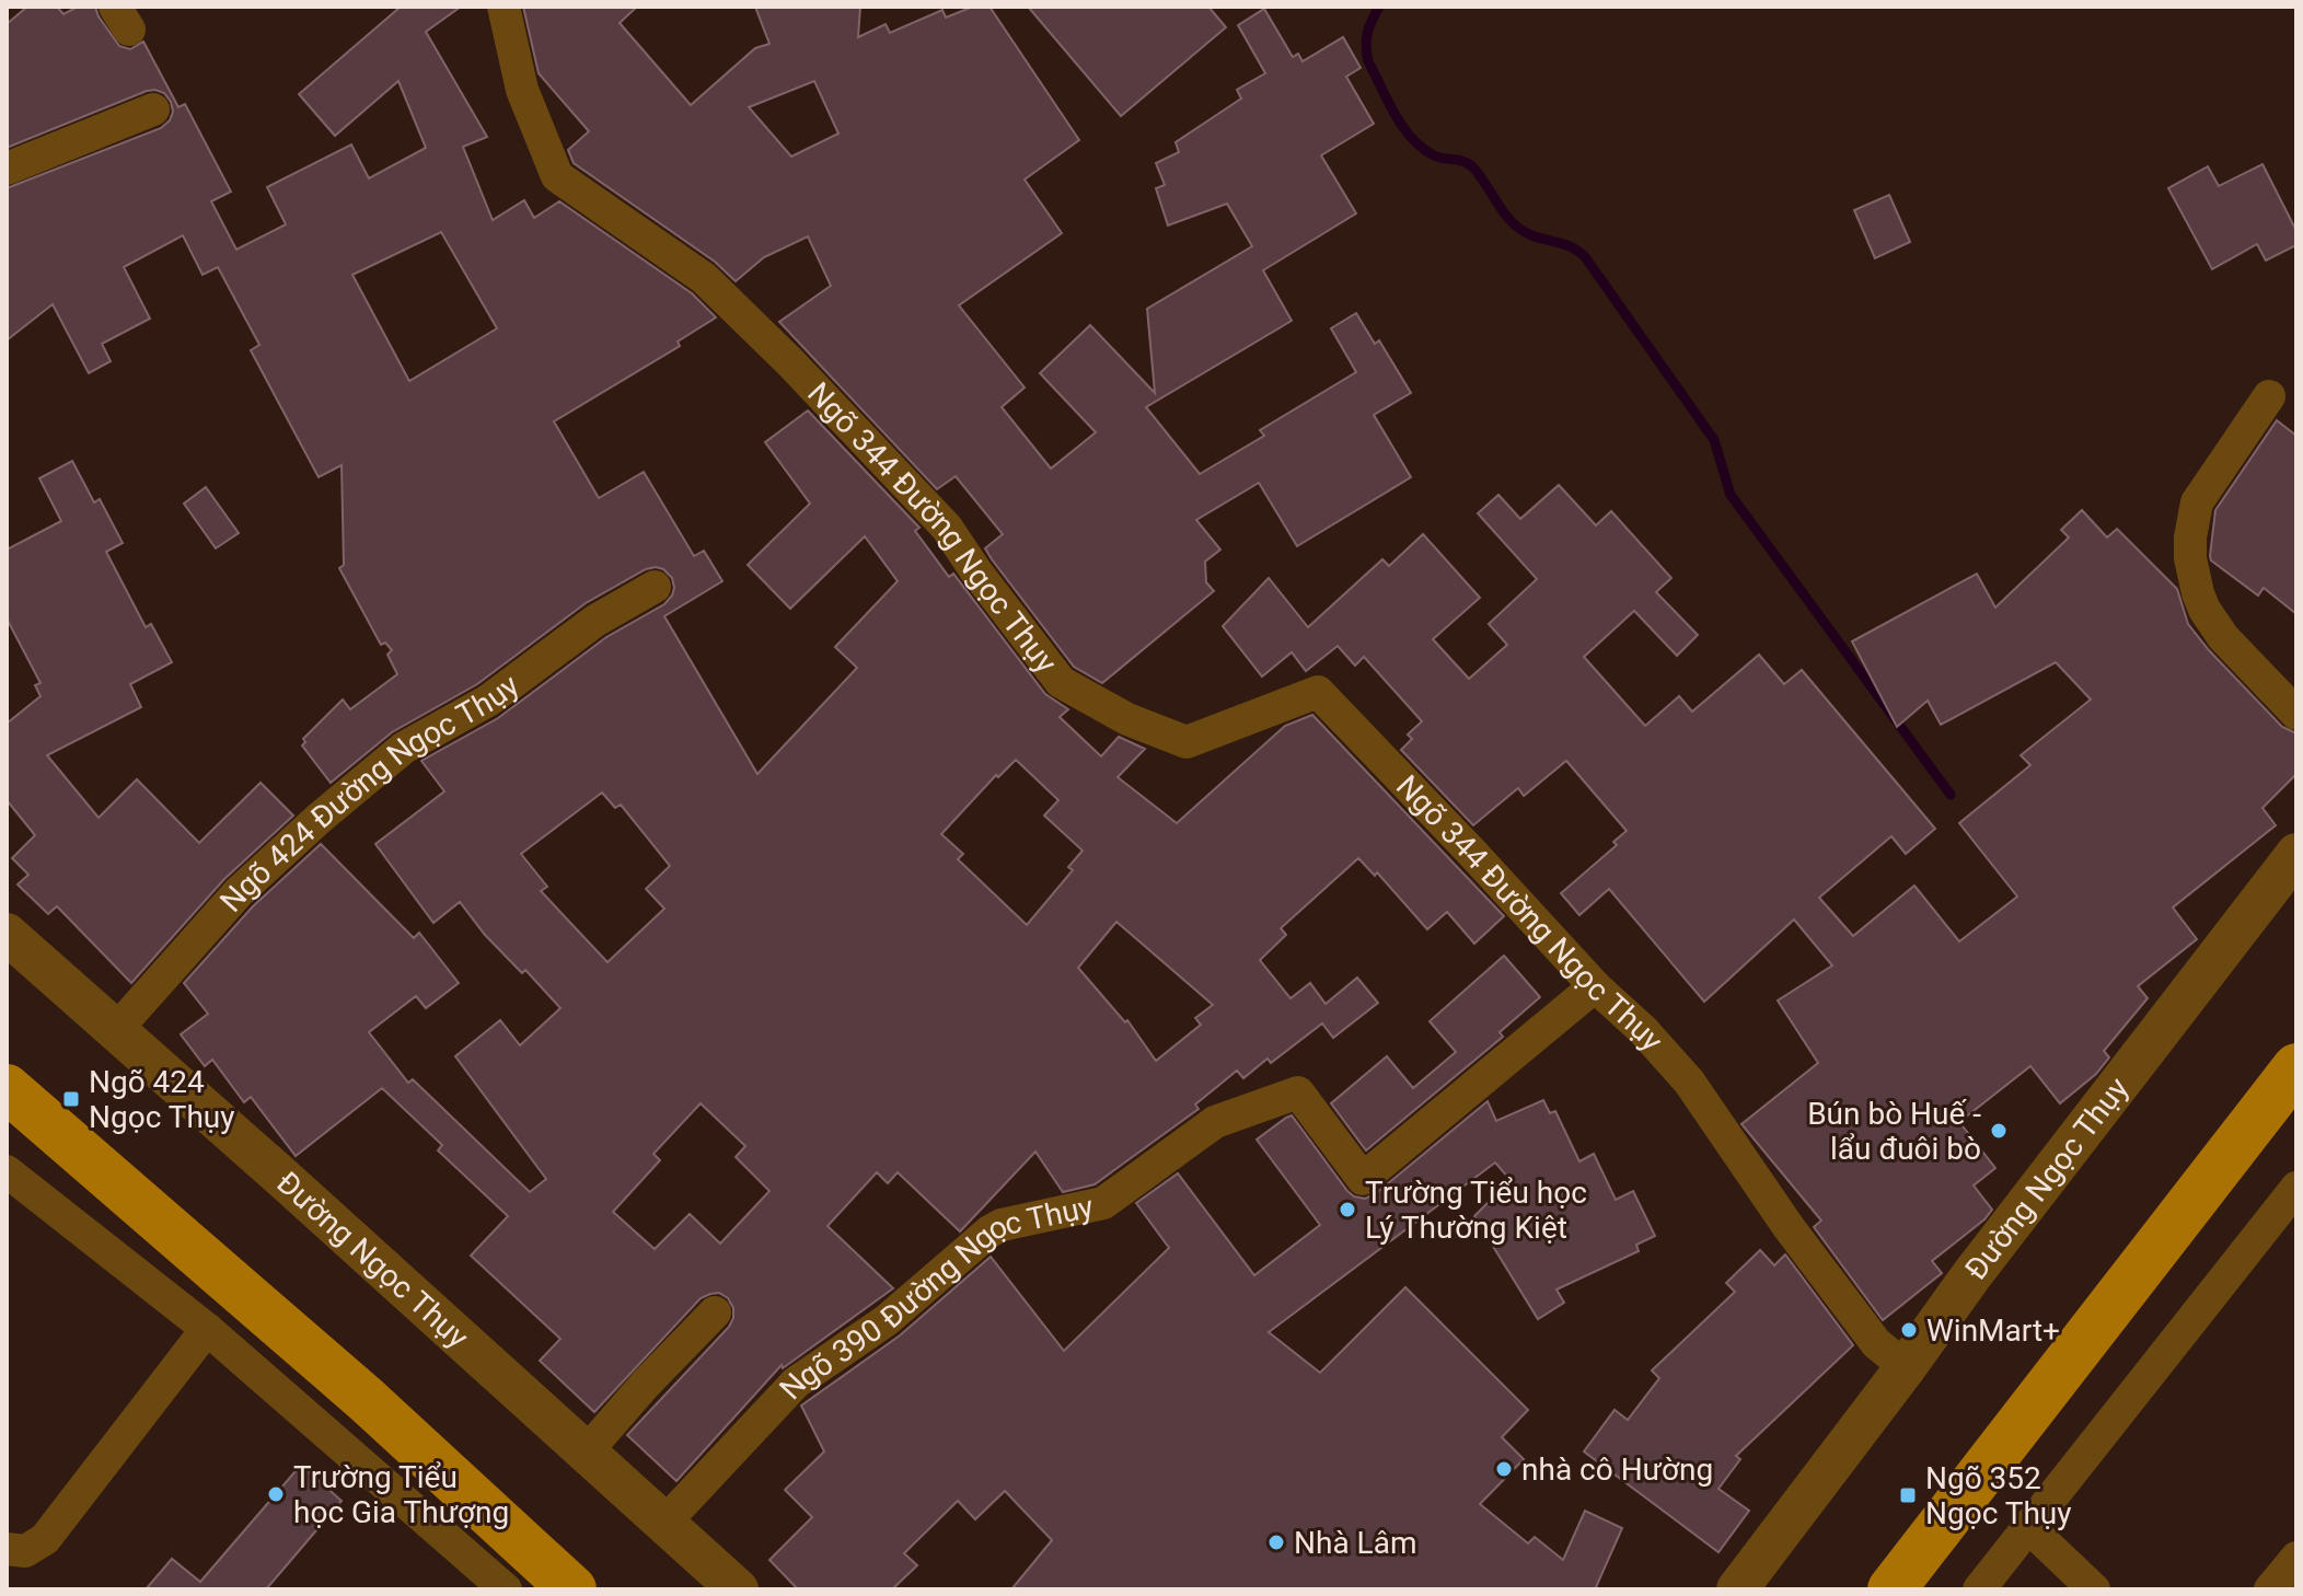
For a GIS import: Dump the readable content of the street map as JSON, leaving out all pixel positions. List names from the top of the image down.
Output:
{
  "streets": {
    "street": [
      "Ngõ 344 Đường Ngọc Thụy",
      "Ngõ 424 Đường Ngọc Thụy",
      "Đường Ngọc Thụy",
      "Ngõ 390 Đường Ngọc Thụy"
    ]
  },
  "crossings": [
    ["Ngõ 344 Đường Ngọc Thụy", "Đường Ngọc Thụy"],
    ["Ngõ 344 Đường Ngọc Thụy", "Ngõ 390 Đường Ngọc Thụy"],
    ["Ngõ 424 Đường Ngọc Thụy", "Đường Ngọc Thụy"],
    ["Đường Ngọc Thụy", "Ngõ 390 Đường Ngọc Thụy"]
  ],
  "places": {
    "transit": ["Ngõ 424 Ngọc Thụy", "Ngõ 352 Ngọc Thụy"],
    "other": [
      "Bún bò Huế - lẩu đuôi bò",
      "Trường Tiểu học Lý Thường Kiệt",
      "WinMart+",
      "nhà cô Hường",
      "Trường Tiểu học Gia Thượng",
      "Nhà Lâm"
    ]
  }
}
